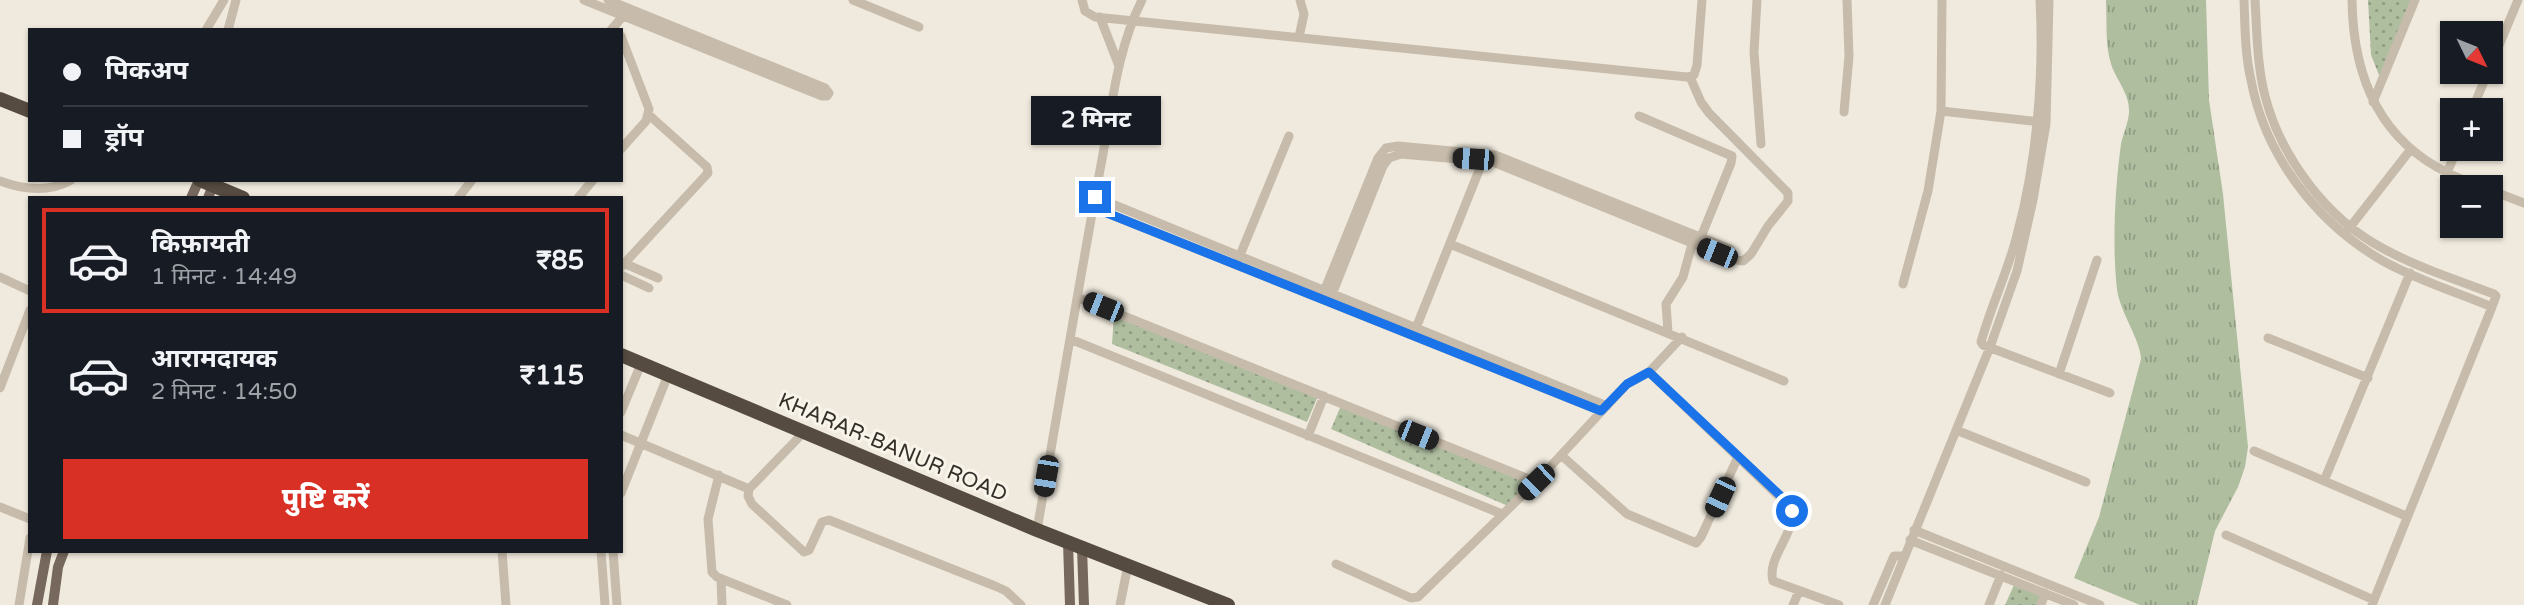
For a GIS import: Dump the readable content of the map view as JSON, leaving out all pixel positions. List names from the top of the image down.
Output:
{
  "streets": {
    "highway": ["KHARAR-BANUR ROAD"]
  },
  "north": "bottom right",
  "page": {
    "map_buttons": ["+", "−"],
    "banner": ["पिकअप", "ड्रॉप"],
    "bubble": "2 मिनट",
    "list": [
      {
        "name": "किफ़ायती",
        "note": "1 मिनट · 14:49",
        "value": "₹85"
      },
      {
        "name": "आरामदायक",
        "note": "2 मिनट · 14:50",
        "value": "₹115"
      }
    ],
    "buttons": "पुष्टि करें"
  }
}
